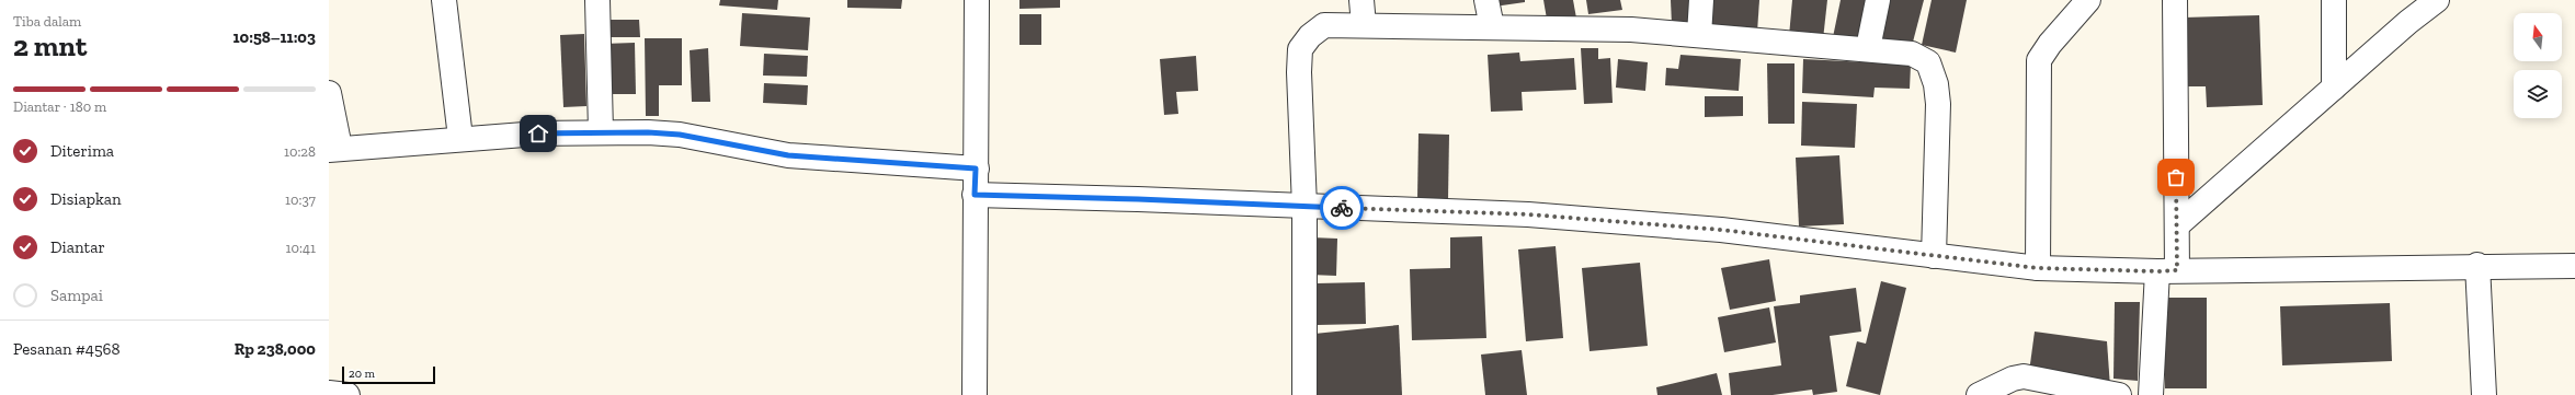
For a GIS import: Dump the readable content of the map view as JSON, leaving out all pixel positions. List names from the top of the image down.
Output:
{
  "scale_bar": "20 m",
  "north": "top",
  "page": {
    "heading": ["2 mnt", "Tiba dalam", "10:58–11:03"],
    "panel": ["Pesanan #4568", "Rp 238,000"],
    "bar": "Diantar · 180 m",
    "list": [
      ["Diterima", "10:28"],
      ["Disiapkan", "10:37"],
      ["Diantar", "10:41"],
      "Sampai"
    ],
    "scale": "20 m"
  }
}
